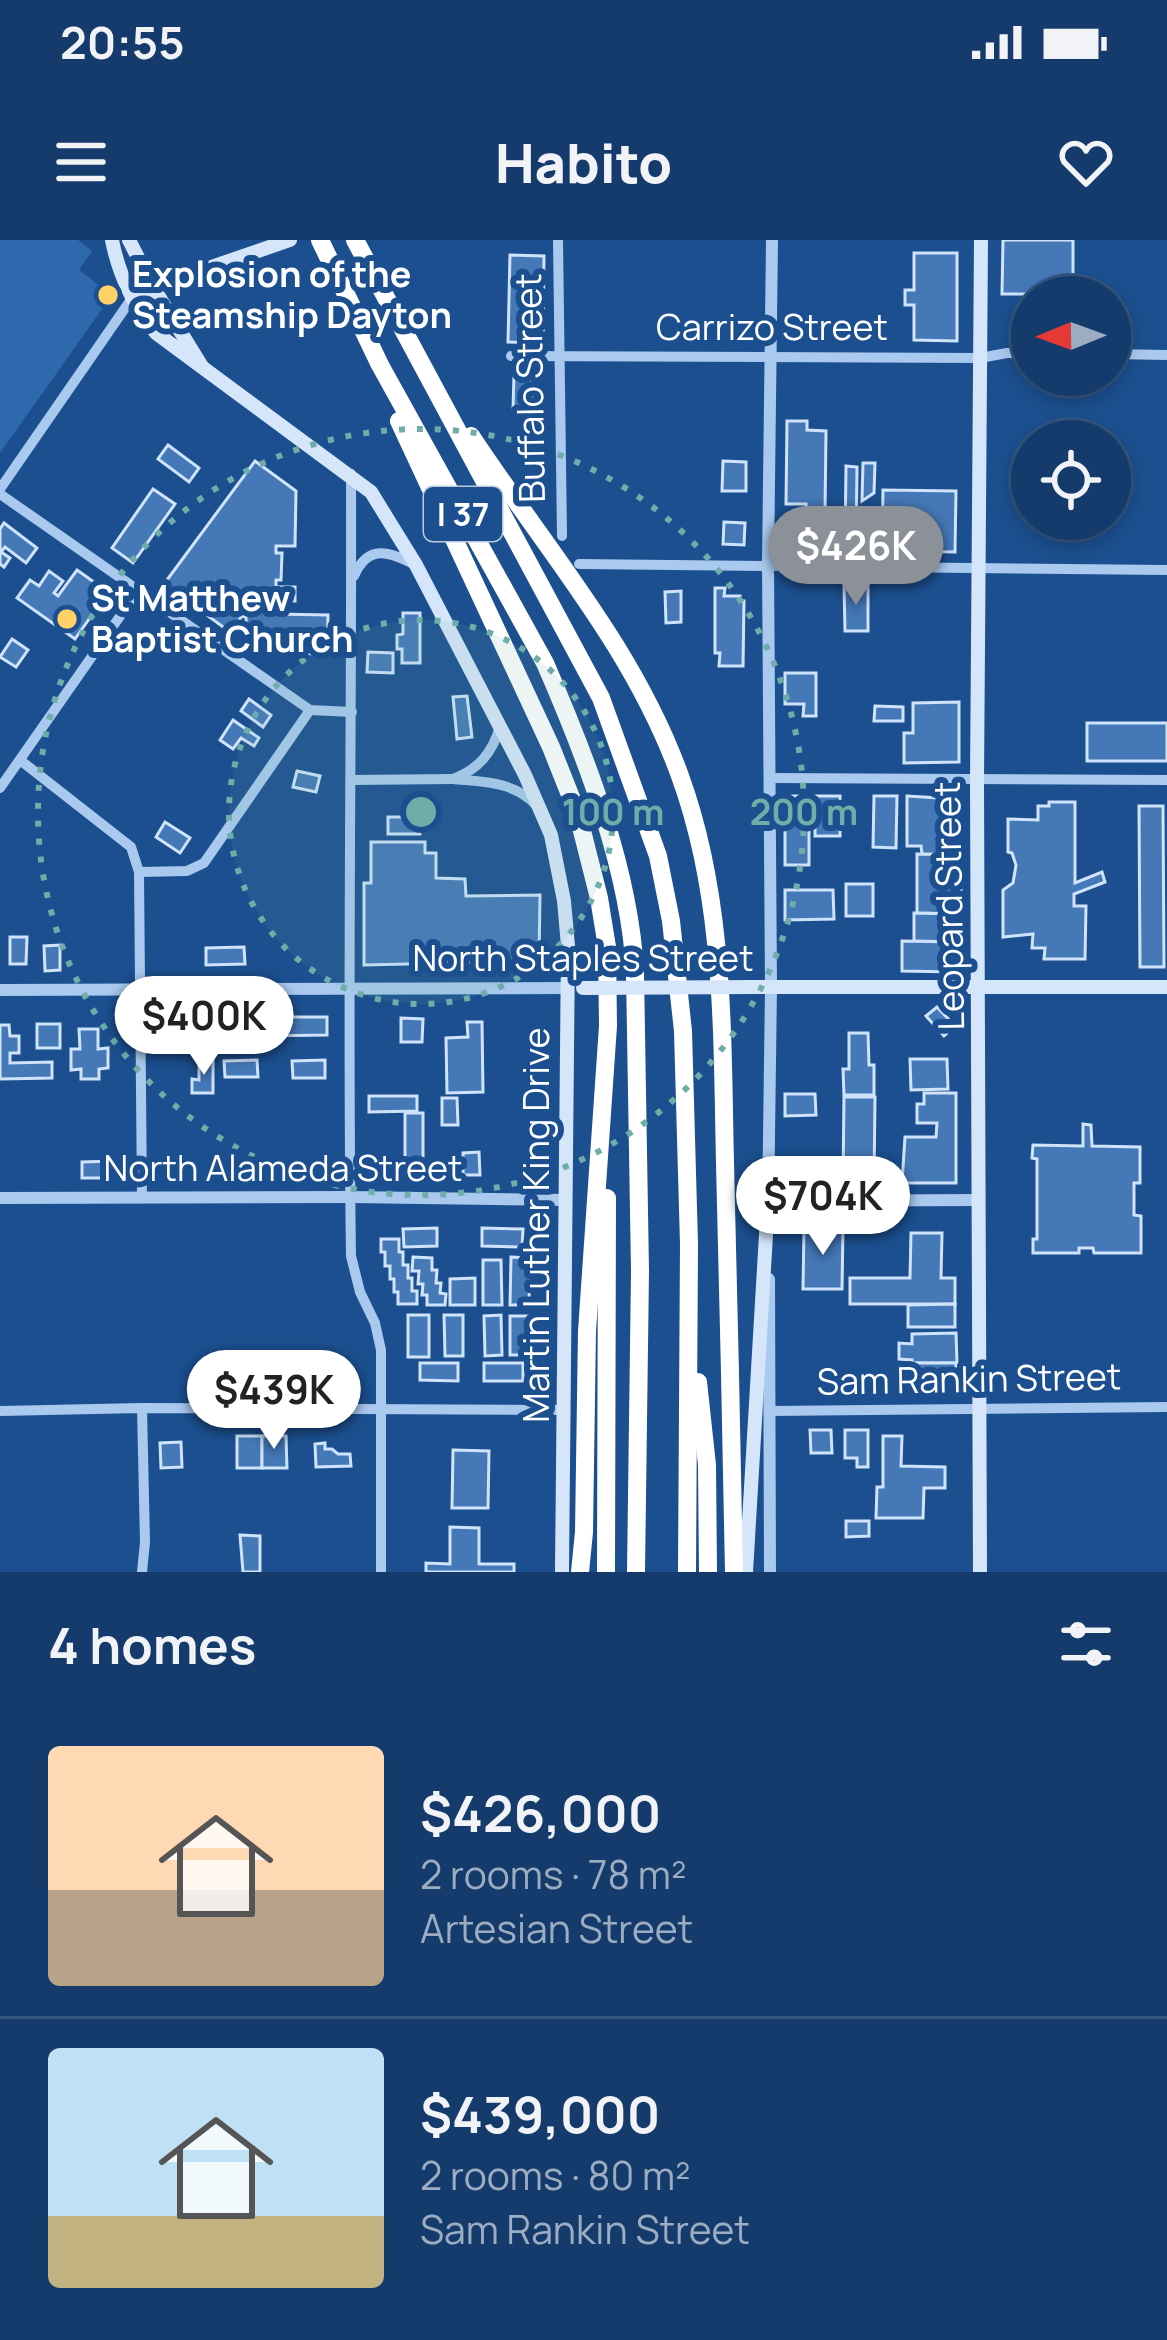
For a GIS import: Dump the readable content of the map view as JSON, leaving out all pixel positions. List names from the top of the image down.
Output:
{
  "streets": {
    "highway": ["I 37"],
    "main road": ["Leopard Street", "North Staples Street", "Martin Luther King Drive"],
    "street": [
      "Carrizo Street",
      "Buffalo Street",
      "North Alameda Street",
      "Sam Rankin Street"
    ]
  },
  "crossings": [
    ["Carrizo Street", "Buffalo Street"],
    ["Carrizo Street", "Leopard Street"],
    ["Leopard Street", "North Staples Street"],
    ["Leopard Street", "Sam Rankin Street"],
    ["North Staples Street", "Martin Luther King Drive"],
    ["North Alameda Street", "Martin Luther King Drive"]
  ],
  "places": ["Explosion of the Steamship Dayton", "St Matthew Baptist Church"],
  "north": "left",
  "page": {
    "status": "20:55",
    "header": "Habito",
    "price": [
      "$426K",
      "$400K",
      "$704K",
      "$439K"
    ],
    "heading": "4 homes",
    "list": [
      {
        "name": "$426,000",
        "note": "2 rooms · 78 m² · Artesian Street"
      },
      {
        "name": "$439,000",
        "note": "2 rooms · 80 m² · Sam Rankin Street"
      }
    ]
  },
  "rings": ["100 m", "200 m"]
}
